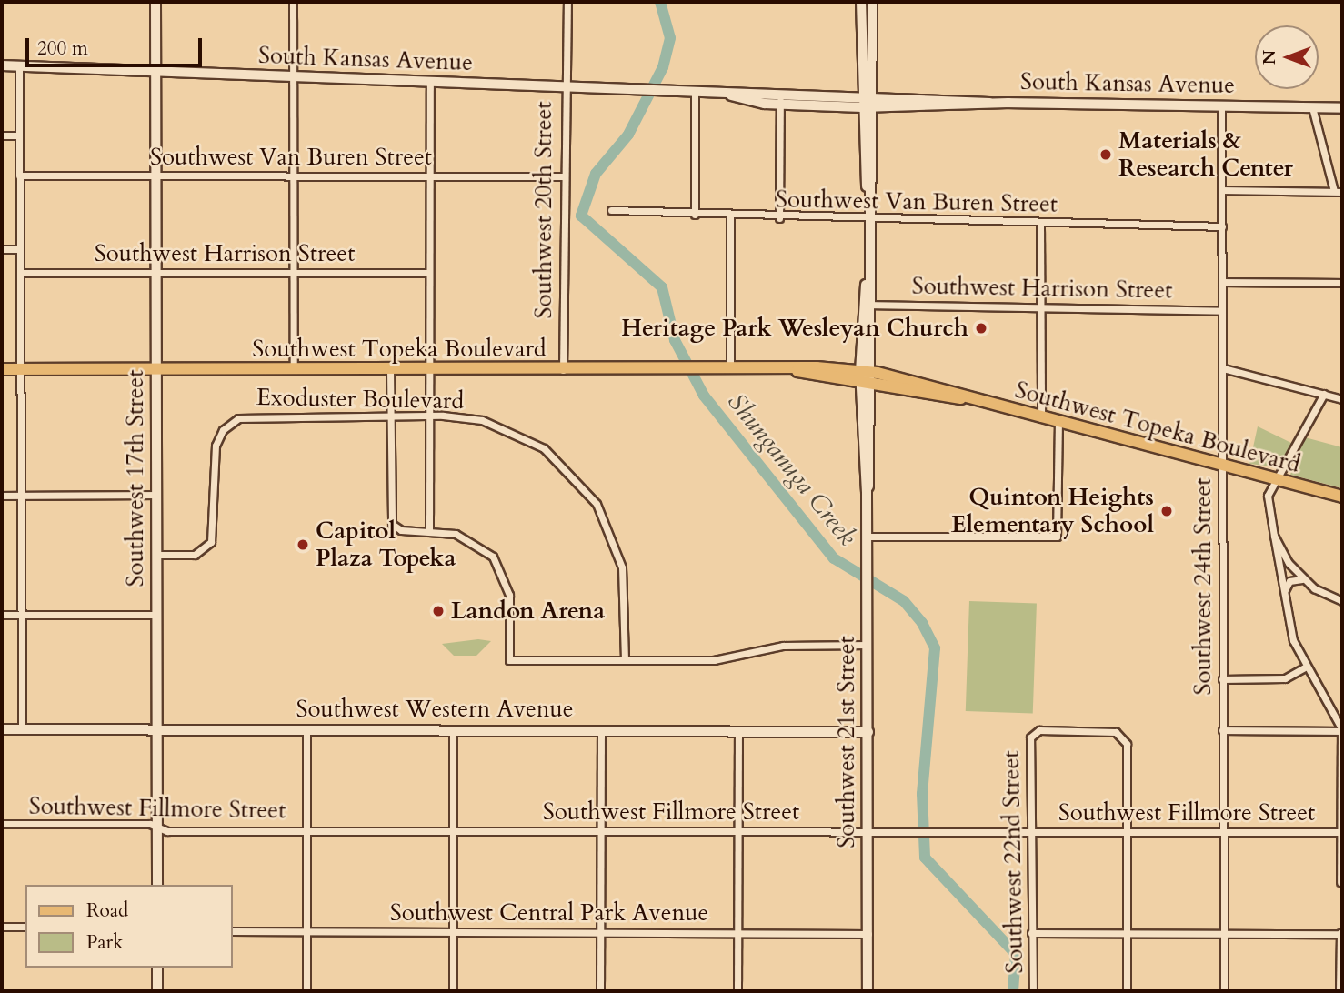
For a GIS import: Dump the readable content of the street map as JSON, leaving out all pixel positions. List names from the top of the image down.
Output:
{
  "streets": {
    "main road": [
      "South Kansas Avenue",
      "Southwest Topeka Boulevard",
      "Southwest 17th Street",
      "Southwest Western Avenue",
      "Southwest 21st Street"
    ],
    "street": [
      "Southwest Van Buren Street",
      "Southwest 20th Street",
      "Southwest Harrison Street",
      "Exoduster Boulevard",
      "Southwest 24th Street",
      "Southwest Fillmore Street",
      "Southwest 22nd Street",
      "Southwest Central Park Avenue"
    ]
  },
  "crossings": [
    ["South Kansas Avenue", "Southwest 20th Street"],
    ["South Kansas Avenue", "Southwest 17th Street"],
    ["South Kansas Avenue", "Southwest 24th Street"],
    ["South Kansas Avenue", "Southwest 21st Street"],
    ["Southwest Van Buren Street", "Southwest 20th Street"],
    ["Southwest Van Buren Street", "Southwest 17th Street"],
    ["Southwest Van Buren Street", "Southwest 24th Street"],
    ["Southwest Van Buren Street", "Southwest 21st Street"],
    ["Southwest 20th Street", "Southwest Topeka Boulevard"],
    ["Southwest Harrison Street", "Southwest 17th Street"],
    ["Southwest Harrison Street", "Southwest 24th Street"],
    ["Southwest Harrison Street", "Southwest 21st Street"],
    ["Southwest Topeka Boulevard", "Southwest 17th Street"],
    ["Southwest Topeka Boulevard", "Southwest 24th Street"],
    ["Southwest Topeka Boulevard", "Southwest 21st Street"],
    ["Exoduster Boulevard", "Southwest 17th Street"],
    ["Southwest 17th Street", "Southwest Western Avenue"],
    ["Southwest 17th Street", "Southwest Fillmore Street"],
    ["Southwest 24th Street", "Southwest Fillmore Street"],
    ["Southwest Western Avenue", "Southwest 21st Street"],
    ["Southwest 21st Street", "Southwest Fillmore Street"],
    ["Southwest 21st Street", "Southwest Central Park Avenue"],
    ["Southwest Fillmore Street", "Southwest 22nd Street"]
  ],
  "water": ["Shunganuga Creek"],
  "places": [
    "Materials & Research Center",
    "Heritage Park Wesleyan Church",
    "Quinton Heights Elementary School",
    "Capitol Plaza Topeka",
    "Landon Arena"
  ],
  "legend": ["Road", "Park"],
  "scale_bar": "200 m",
  "north": "left"
}
